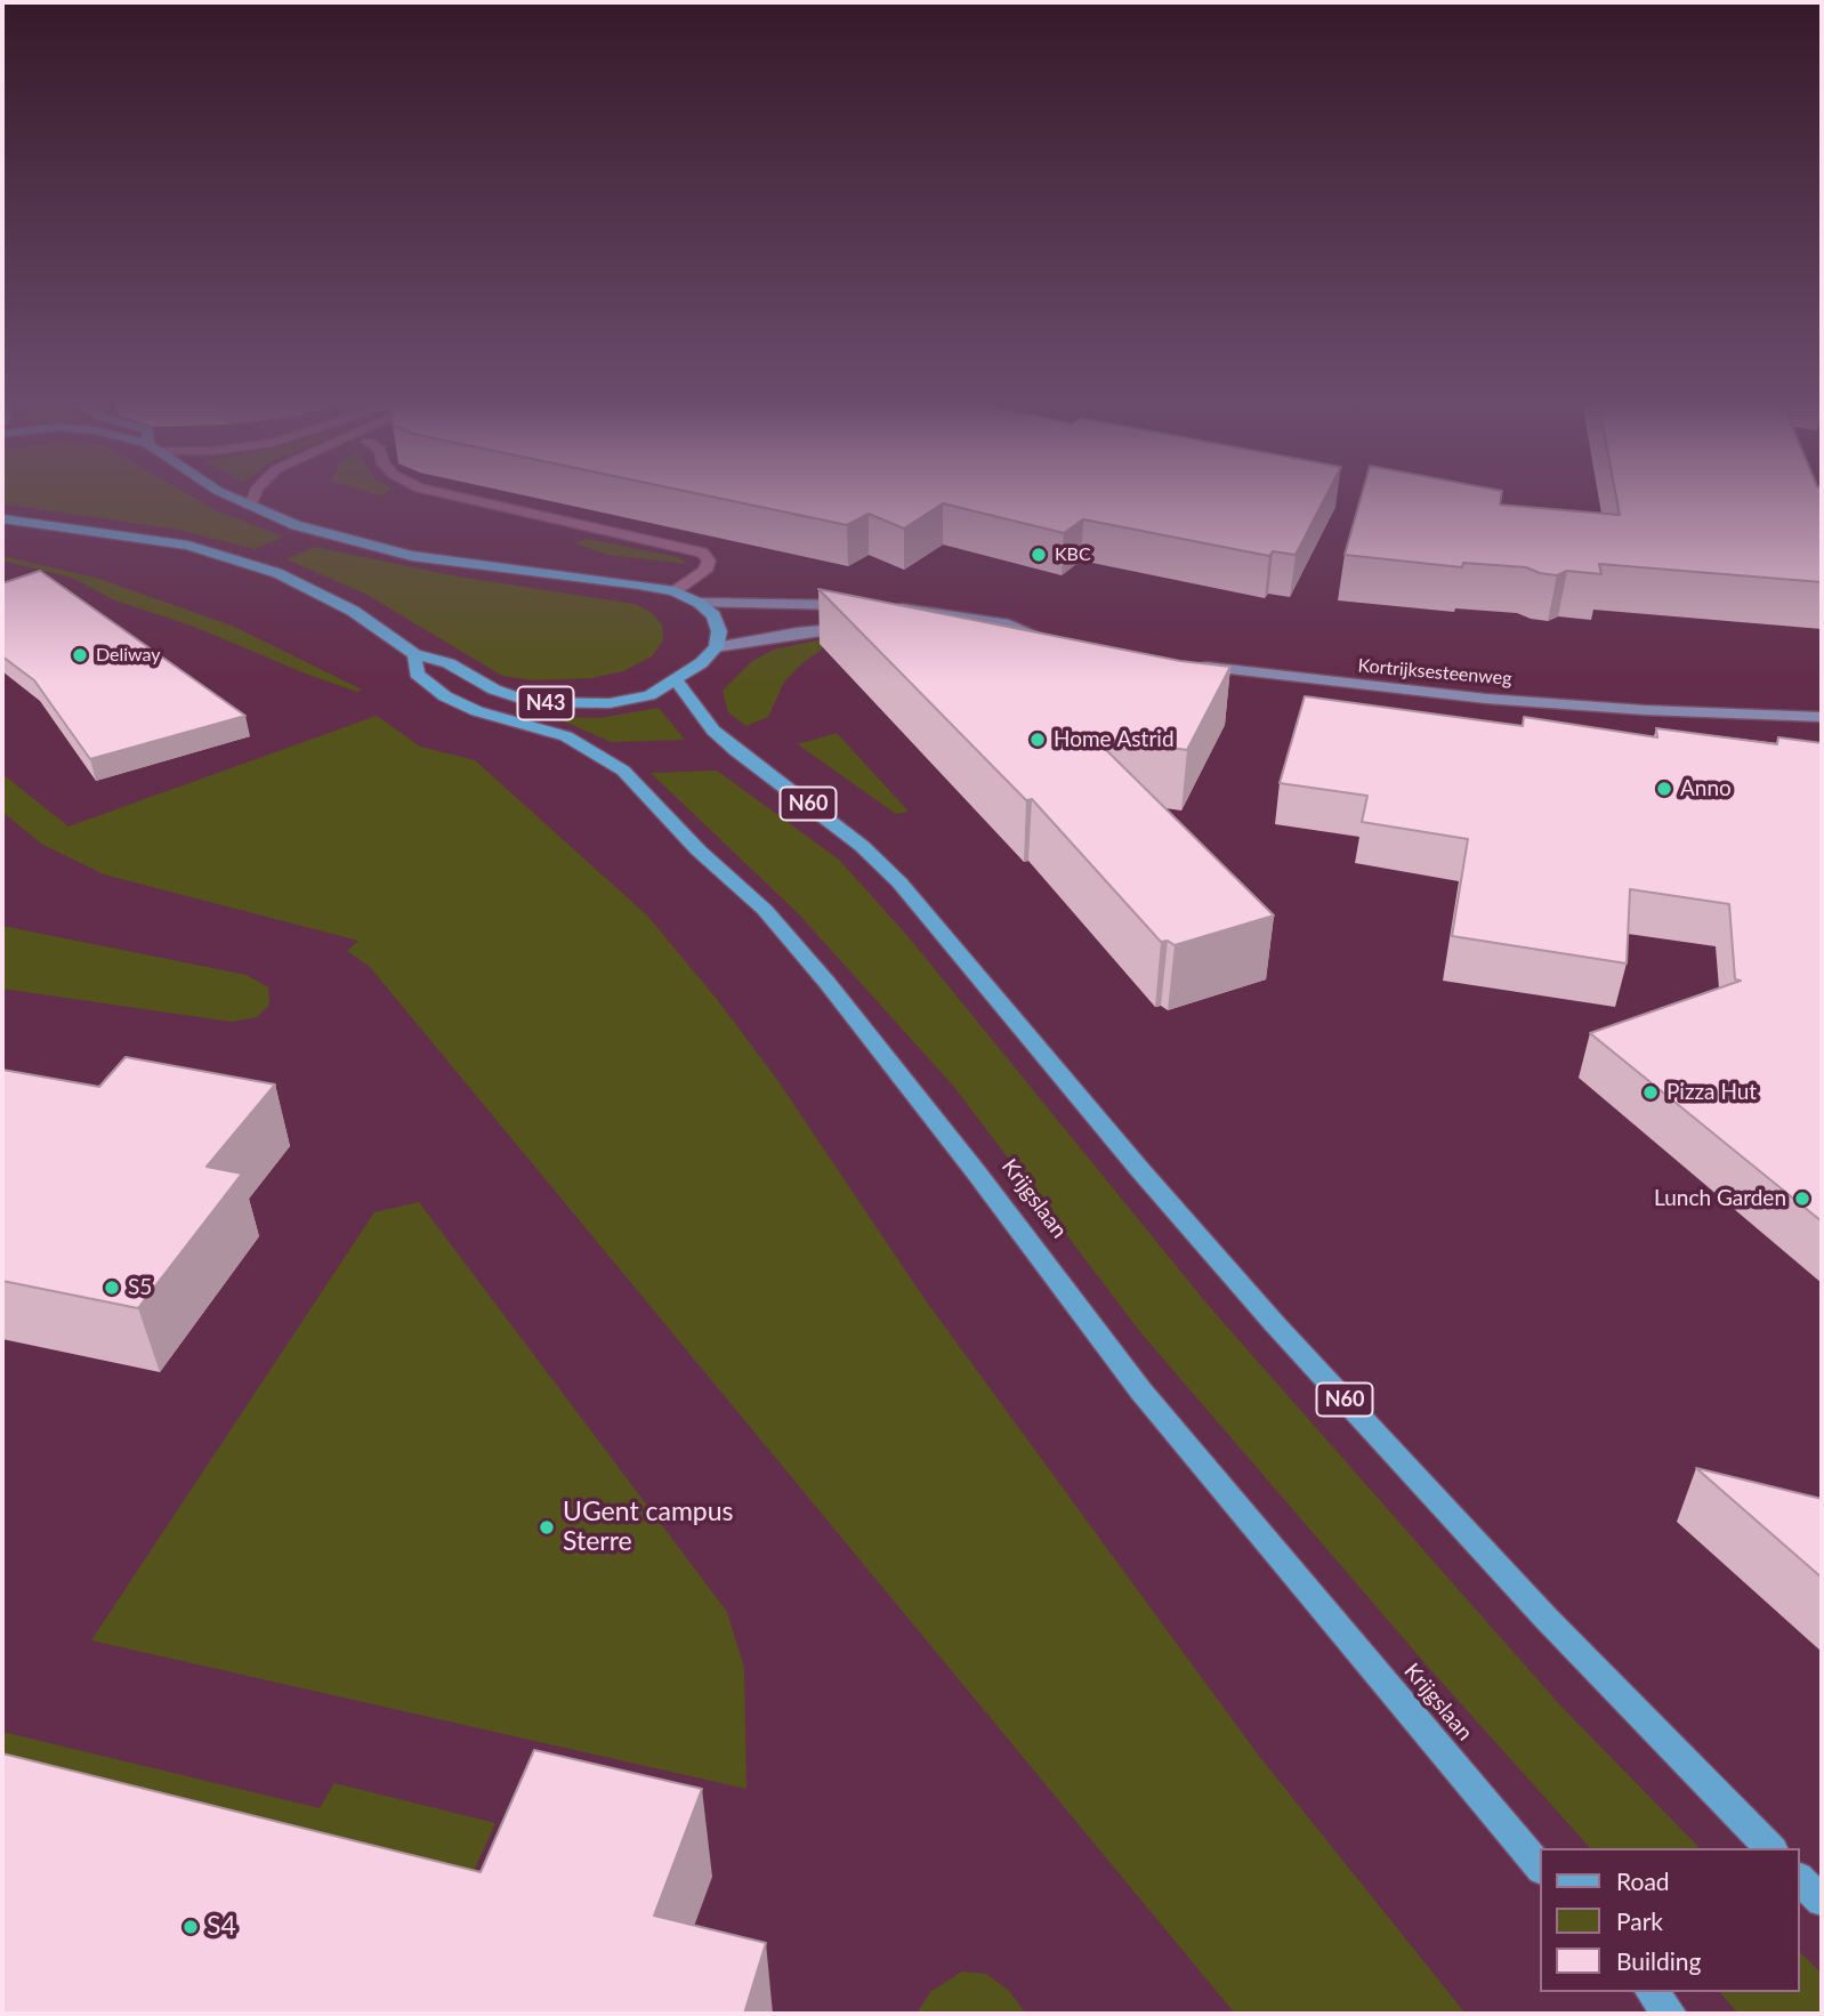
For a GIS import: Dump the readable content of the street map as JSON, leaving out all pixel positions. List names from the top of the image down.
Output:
{
  "streets": {
    "main road": [
      "Kortrijksesteenweg",
      "N43",
      "N60",
      "Krijgslaan"
    ]
  },
  "crossings": [
    ["N43", "N60"],
    ["N43", "Krijgslaan"]
  ],
  "places": [
    "KBC",
    "Deliway",
    "Home Astrid",
    "Anno",
    "Pizza Hut",
    "Lunch Garden",
    "S5",
    "UGent campus Sterre",
    "S4"
  ],
  "legend": ["Road", "Park", "Building"]
}
